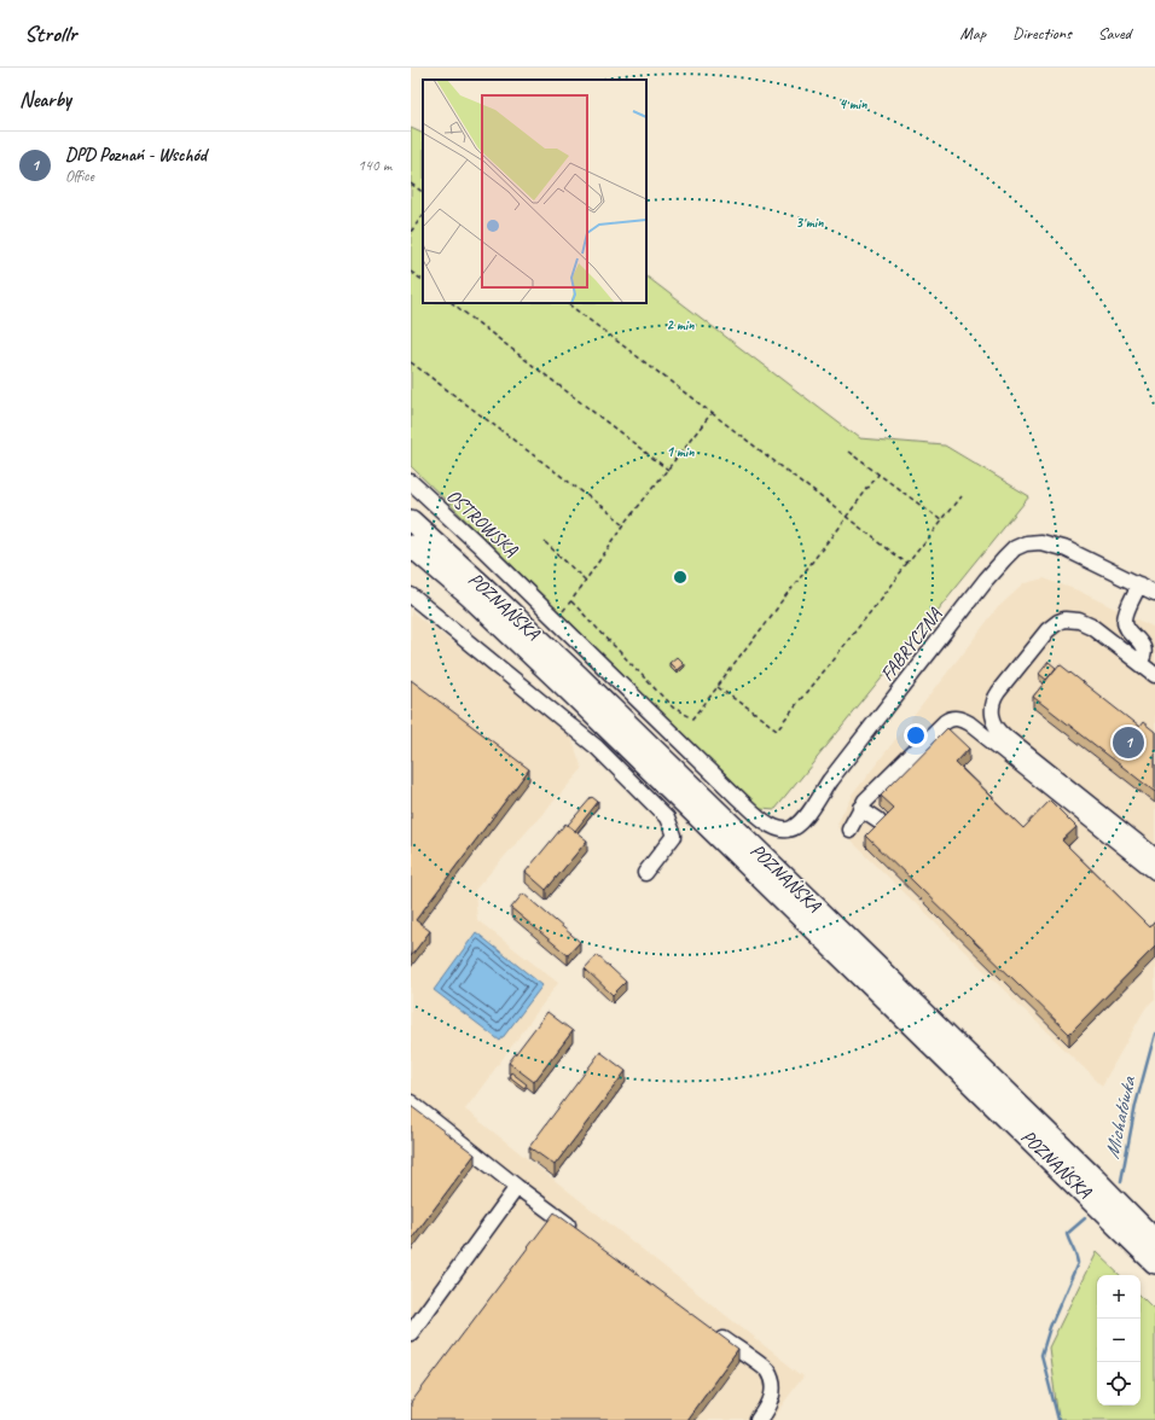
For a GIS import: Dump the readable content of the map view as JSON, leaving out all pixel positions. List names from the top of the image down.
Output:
{
  "streets": {
    "highway": ["POZNAŃSKA"],
    "street": ["OSTROWSKA", "FABRYCZNA"]
  },
  "crossings": [
    ["OSTROWSKA", "FABRYCZNA"]
  ],
  "water": ["Michałówka"],
  "page": {
    "header": "Strollr",
    "nav": ["Map", "Directions", "Saved"],
    "heading": "Nearby",
    "list": [
      {
        "mark": "1",
        "name": "DPD Poznań - Wschód",
        "note": "Office",
        "value": "140 m"
      }
    ],
    "pins": "1",
    "map_buttons": ["+", "−"]
  },
  "rings": [
    "4 min",
    "3 min",
    "2 min",
    "1 min"
  ]
}
